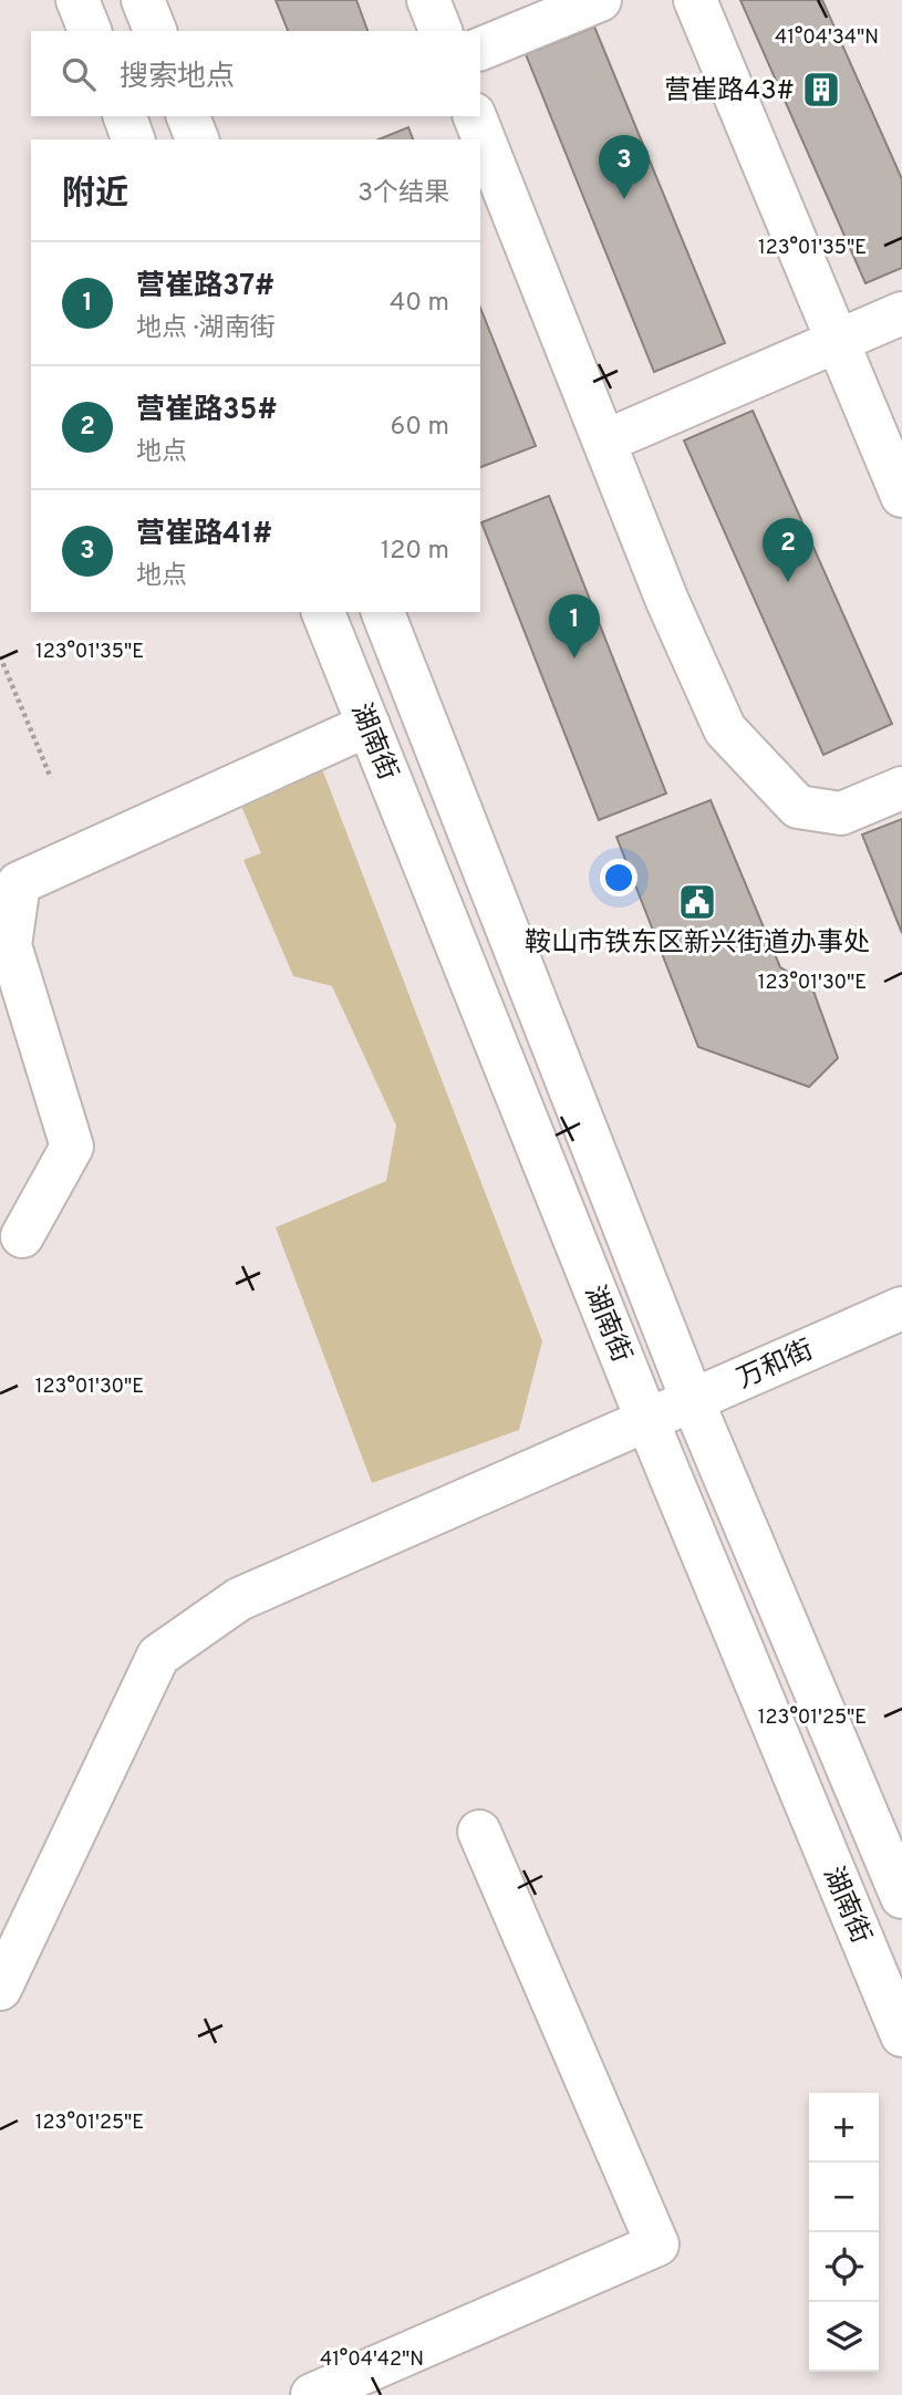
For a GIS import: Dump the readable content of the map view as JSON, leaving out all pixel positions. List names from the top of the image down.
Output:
{
  "streets": {
    "street": ["湖南街", "万和街"]
  },
  "crossings": [
    ["湖南街", "万和街"]
  ],
  "places": {
    "building": ["营崔路43#"],
    "public building": ["鞍山市铁东区新兴街道办事处"]
  },
  "page": {
    "search": "搜索地点",
    "pins": ["3", "2", "1"],
    "heading": ["附近", "3个结果"],
    "list": [
      {
        "mark": "1",
        "name": "营崔路37#",
        "note": "地点 · 湖南街",
        "value": "40 m"
      },
      {
        "mark": "2",
        "name": "营崔路35#",
        "note": "地点",
        "value": "60 m"
      },
      {
        "mark": "3",
        "name": "营崔路41#",
        "note": "地点",
        "value": "120 m"
      }
    ],
    "map_buttons": ["+", "−"]
  },
  "coordinates": [
    "41°04'34\"N",
    "123°01'35\"E",
    "123°01'30\"E",
    "123°01'25\"E",
    "41°04'42\"N"
  ]
}
